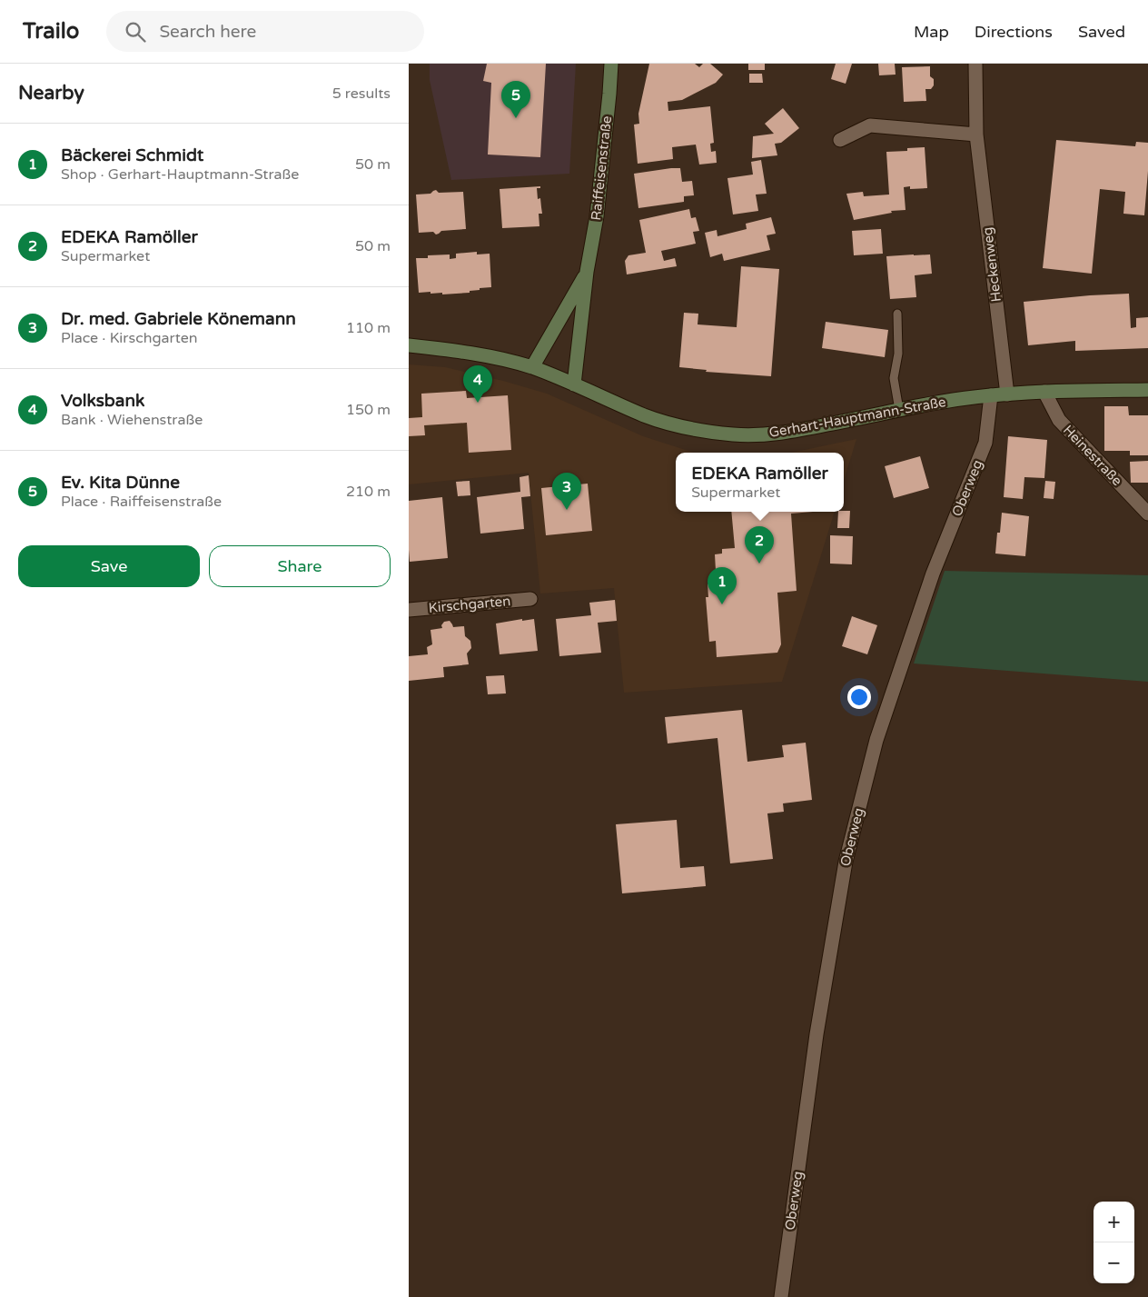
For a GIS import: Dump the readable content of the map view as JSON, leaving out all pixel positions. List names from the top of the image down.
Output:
{
  "streets": {
    "street": [
      "Raiffeisenstraße",
      "Heckenweg",
      "Gerhart-Hauptmann-Straße",
      "Heinestraße",
      "Oberweg",
      "Kirschgarten"
    ]
  },
  "crossings": [
    ["Raiffeisenstraße", "Gerhart-Hauptmann-Straße"],
    ["Heckenweg", "Gerhart-Hauptmann-Straße"],
    ["Gerhart-Hauptmann-Straße", "Heinestraße"],
    ["Gerhart-Hauptmann-Straße", "Oberweg"]
  ],
  "page": {
    "header": "Trailo",
    "search": "Search here",
    "nav": ["Map", "Directions", "Saved"],
    "heading": ["Nearby", "5 results"],
    "pins": [
      "5",
      "4",
      "3",
      "2",
      "1"
    ],
    "list": [
      {
        "mark": "1",
        "name": "Bäckerei Schmidt",
        "note": "Shop · Gerhart-Hauptmann-Straße",
        "value": "50 m"
      },
      {
        "mark": "2",
        "name": "EDEKA Ramöller",
        "note": "Supermarket",
        "value": "50 m"
      },
      {
        "mark": "3",
        "name": "Dr. med. Gabriele Könemann",
        "note": "Place · Kirschgarten",
        "value": "110 m"
      },
      {
        "mark": "4",
        "name": "Volksbank",
        "note": "Bank · Wiehenstraße",
        "value": "150 m"
      },
      {
        "mark": "5",
        "name": "Ev. Kita Dünne",
        "note": "Place · Raiffeisenstraße",
        "value": "210 m"
      }
    ],
    "popup": ["EDEKA Ramöller", "Supermarket"],
    "buttons": ["Save", "Share"],
    "map_buttons": ["+", "−"]
  }
}
